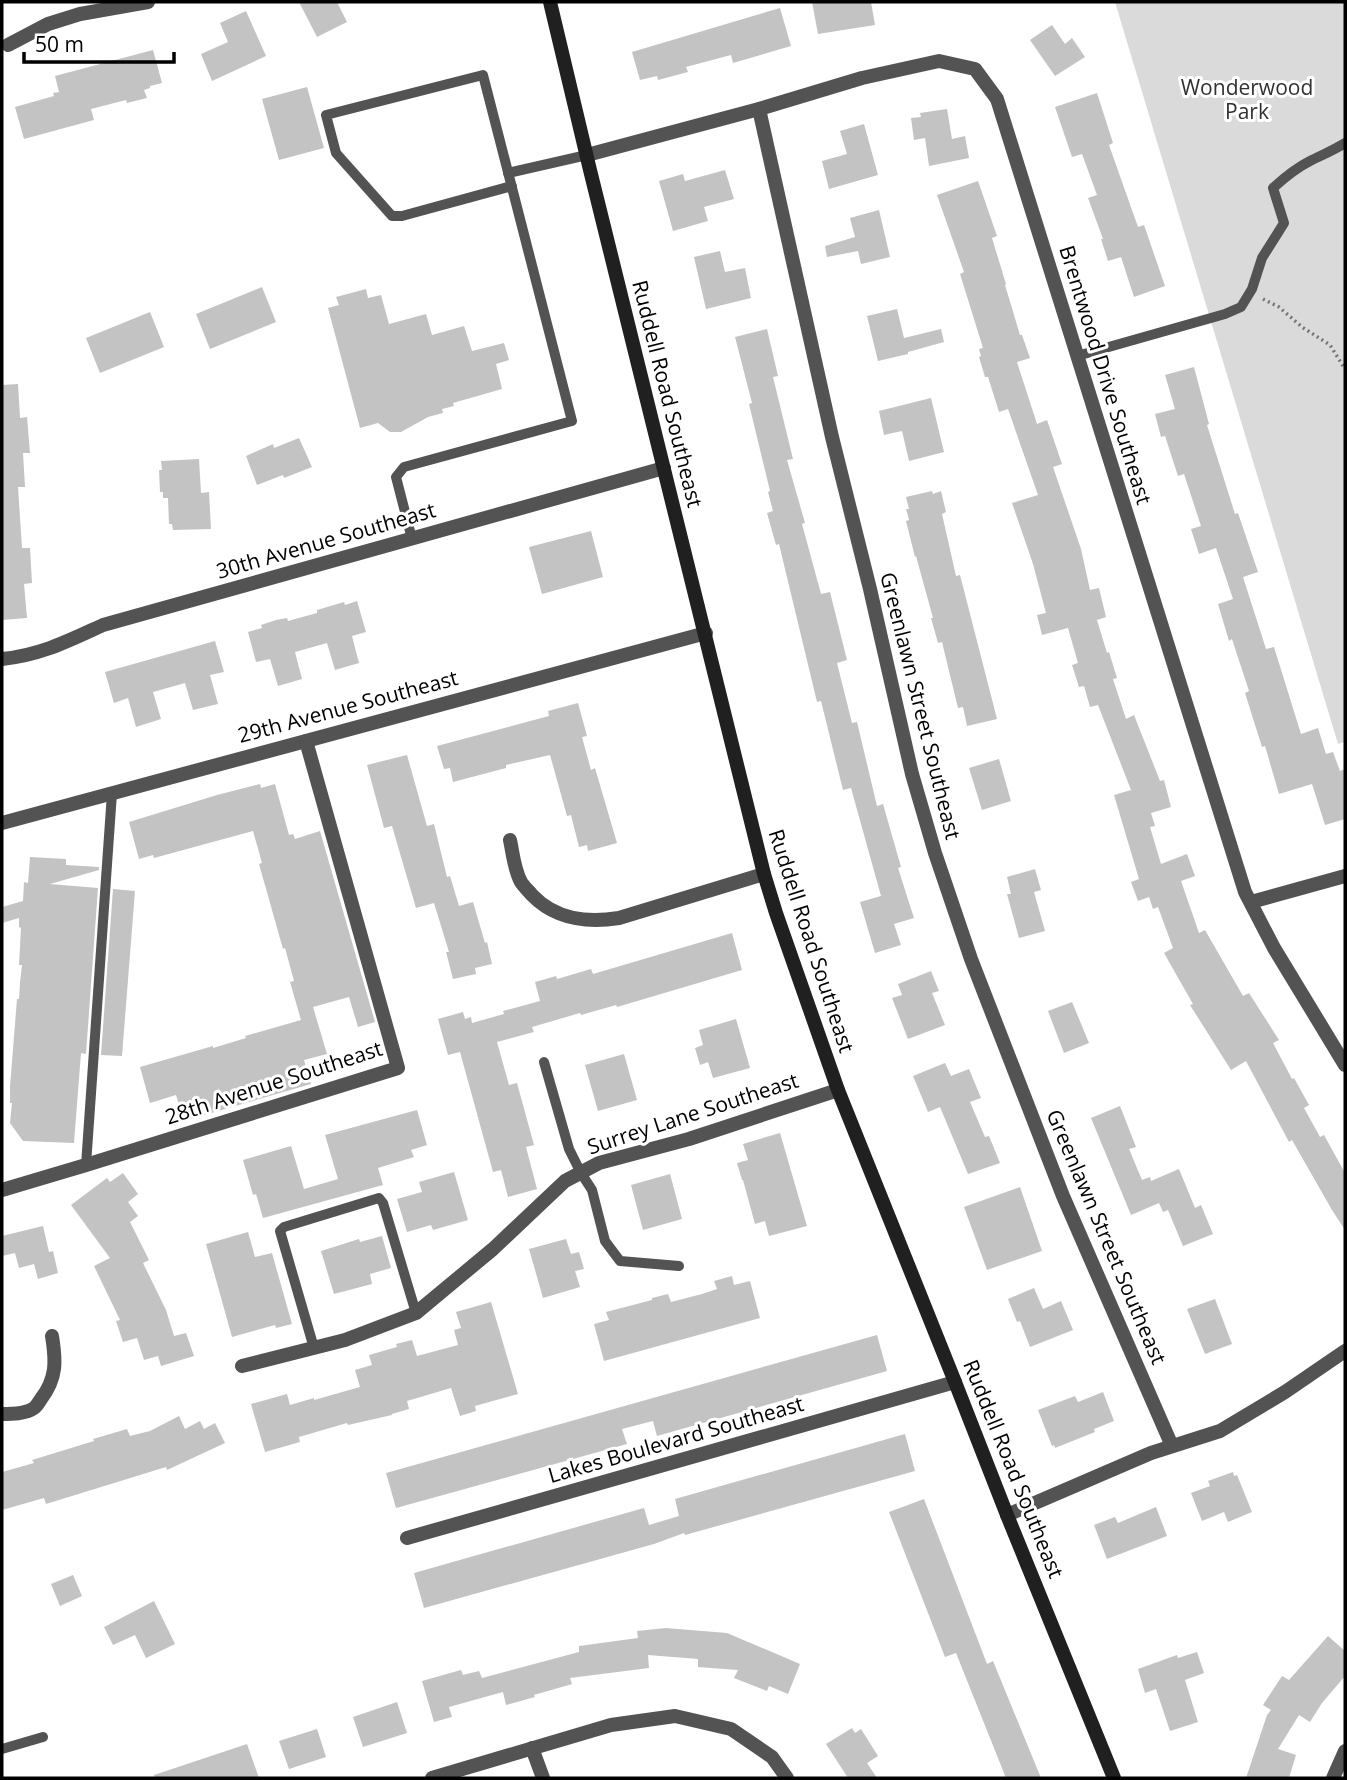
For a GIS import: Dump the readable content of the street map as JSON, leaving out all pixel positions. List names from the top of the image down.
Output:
{
  "streets": {
    "main road": ["Ruddell Road Southeast"],
    "street": [
      "Brentwood Drive Southeast",
      "30th Avenue Southeast",
      "Greenlawn Street Southeast",
      "29th Avenue Southeast",
      "28th Avenue Southeast",
      "Surrey Lane Southeast",
      "Lakes Boulevard Southeast"
    ]
  },
  "crossings": [
    ["Brentwood Drive Southeast", "Ruddell Road Southeast"],
    ["Brentwood Drive Southeast", "Greenlawn Street Southeast"],
    ["Ruddell Road Southeast", "30th Avenue Southeast"],
    ["Ruddell Road Southeast", "29th Avenue Southeast"],
    ["Ruddell Road Southeast", "Surrey Lane Southeast"],
    ["Ruddell Road Southeast", "Lakes Boulevard Southeast"],
    ["29th Avenue Southeast", "28th Avenue Southeast"]
  ],
  "parks": ["Wonderwood Park"],
  "scale_bar": "50 m"
}
